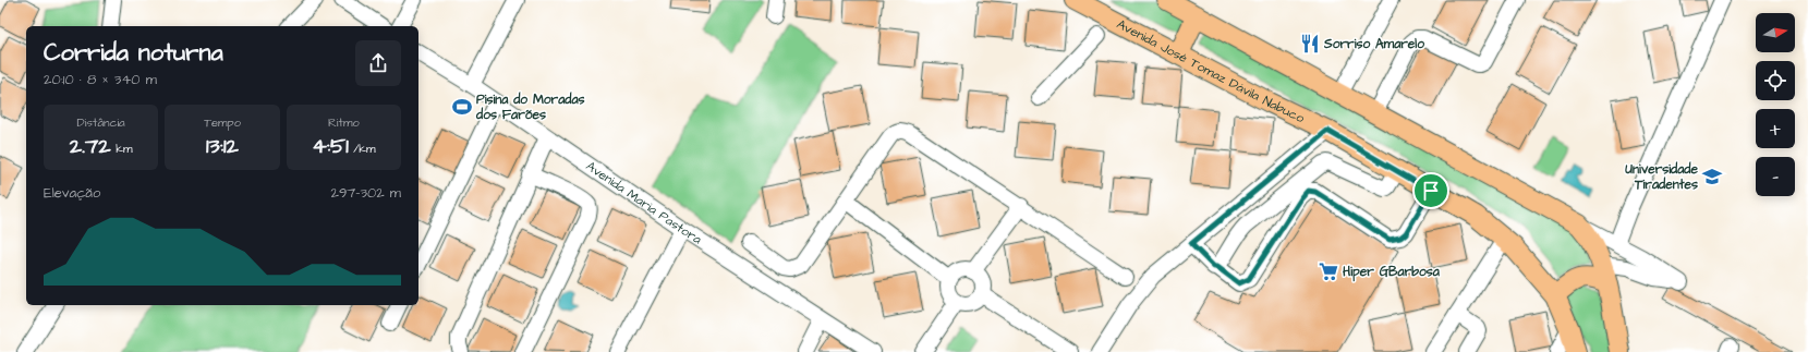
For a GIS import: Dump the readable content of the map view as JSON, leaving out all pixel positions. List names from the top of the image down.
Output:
{
  "streets": {
    "main road": ["Avenida José Tomaz Dávila Nabuco"],
    "street": ["Avenida Maria Pastora"]
  },
  "places": {
    "restaurant": ["Sorriso Amarelo"],
    "sports": ["Pisina do Moradas dos Farões"],
    "school or university": ["Universidade Tiradentes"],
    "supermarket": ["Hiper GBarbosa"]
  },
  "north": "right",
  "page": {
    "map_buttons": ["+", "−"],
    "heading": ["Corrida noturna", "20:10 · 8 × 340 m"],
    "stats": [
      ["Distância", "2.72 km"],
      ["Tempo", "13:12"],
      ["Ritmo", "4:51 /km"]
    ],
    "chart": ["Elevação", "297–302 m"]
  }
}
